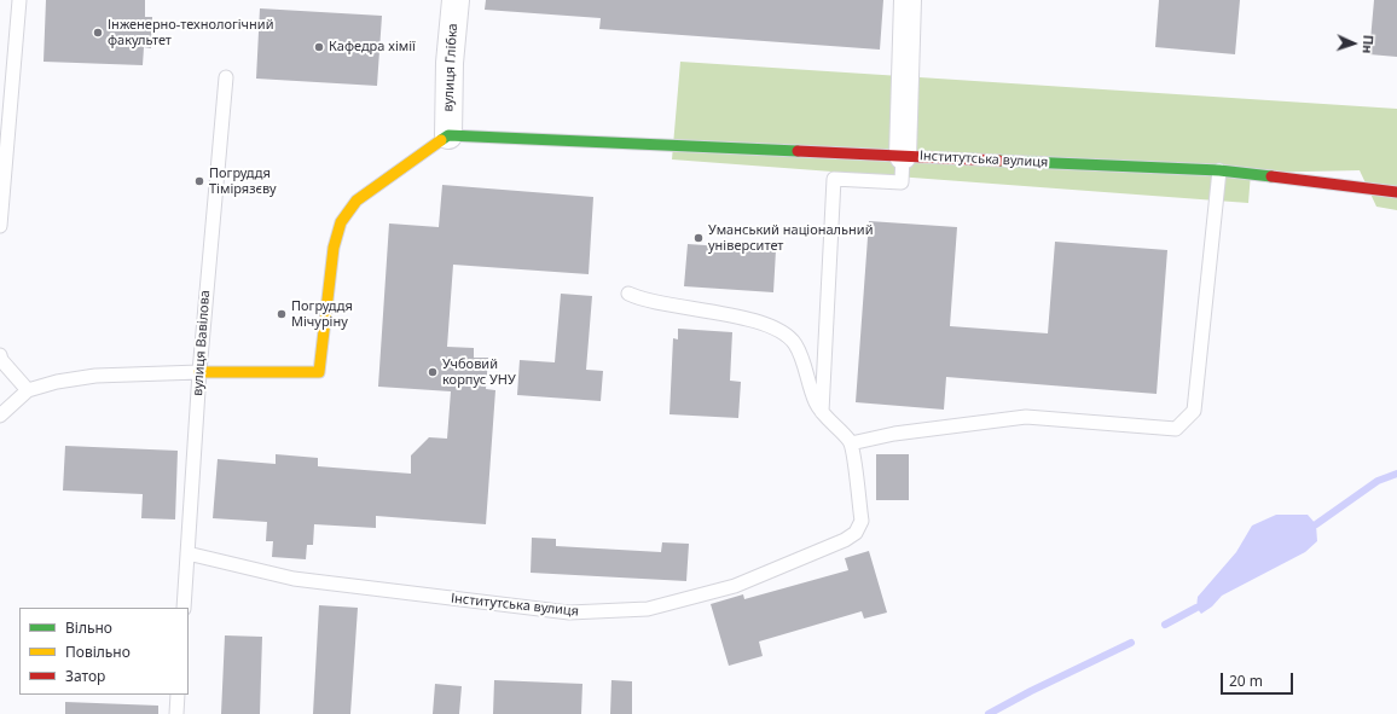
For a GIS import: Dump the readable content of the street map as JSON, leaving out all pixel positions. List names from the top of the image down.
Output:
{
  "streets": {
    "street": ["вулиця Глібка", "Інститутська вулиця"],
    "lane": ["вулиця Вавілова"]
  },
  "crossings": [
    ["Інститутська вулиця", "вулиця Вавілова"]
  ],
  "places": [
    "Інженерно-технологічний факультет",
    "Кафедра хімії",
    "Погруддя Тімірязєву",
    "Уманський національний університет",
    "Погруддя Мічуріну",
    "Учбовий корпус УНУ"
  ],
  "legend": ["Вільно", "Повільно", "Затор"],
  "scale_bar": "20 m",
  "north": "right"
}
